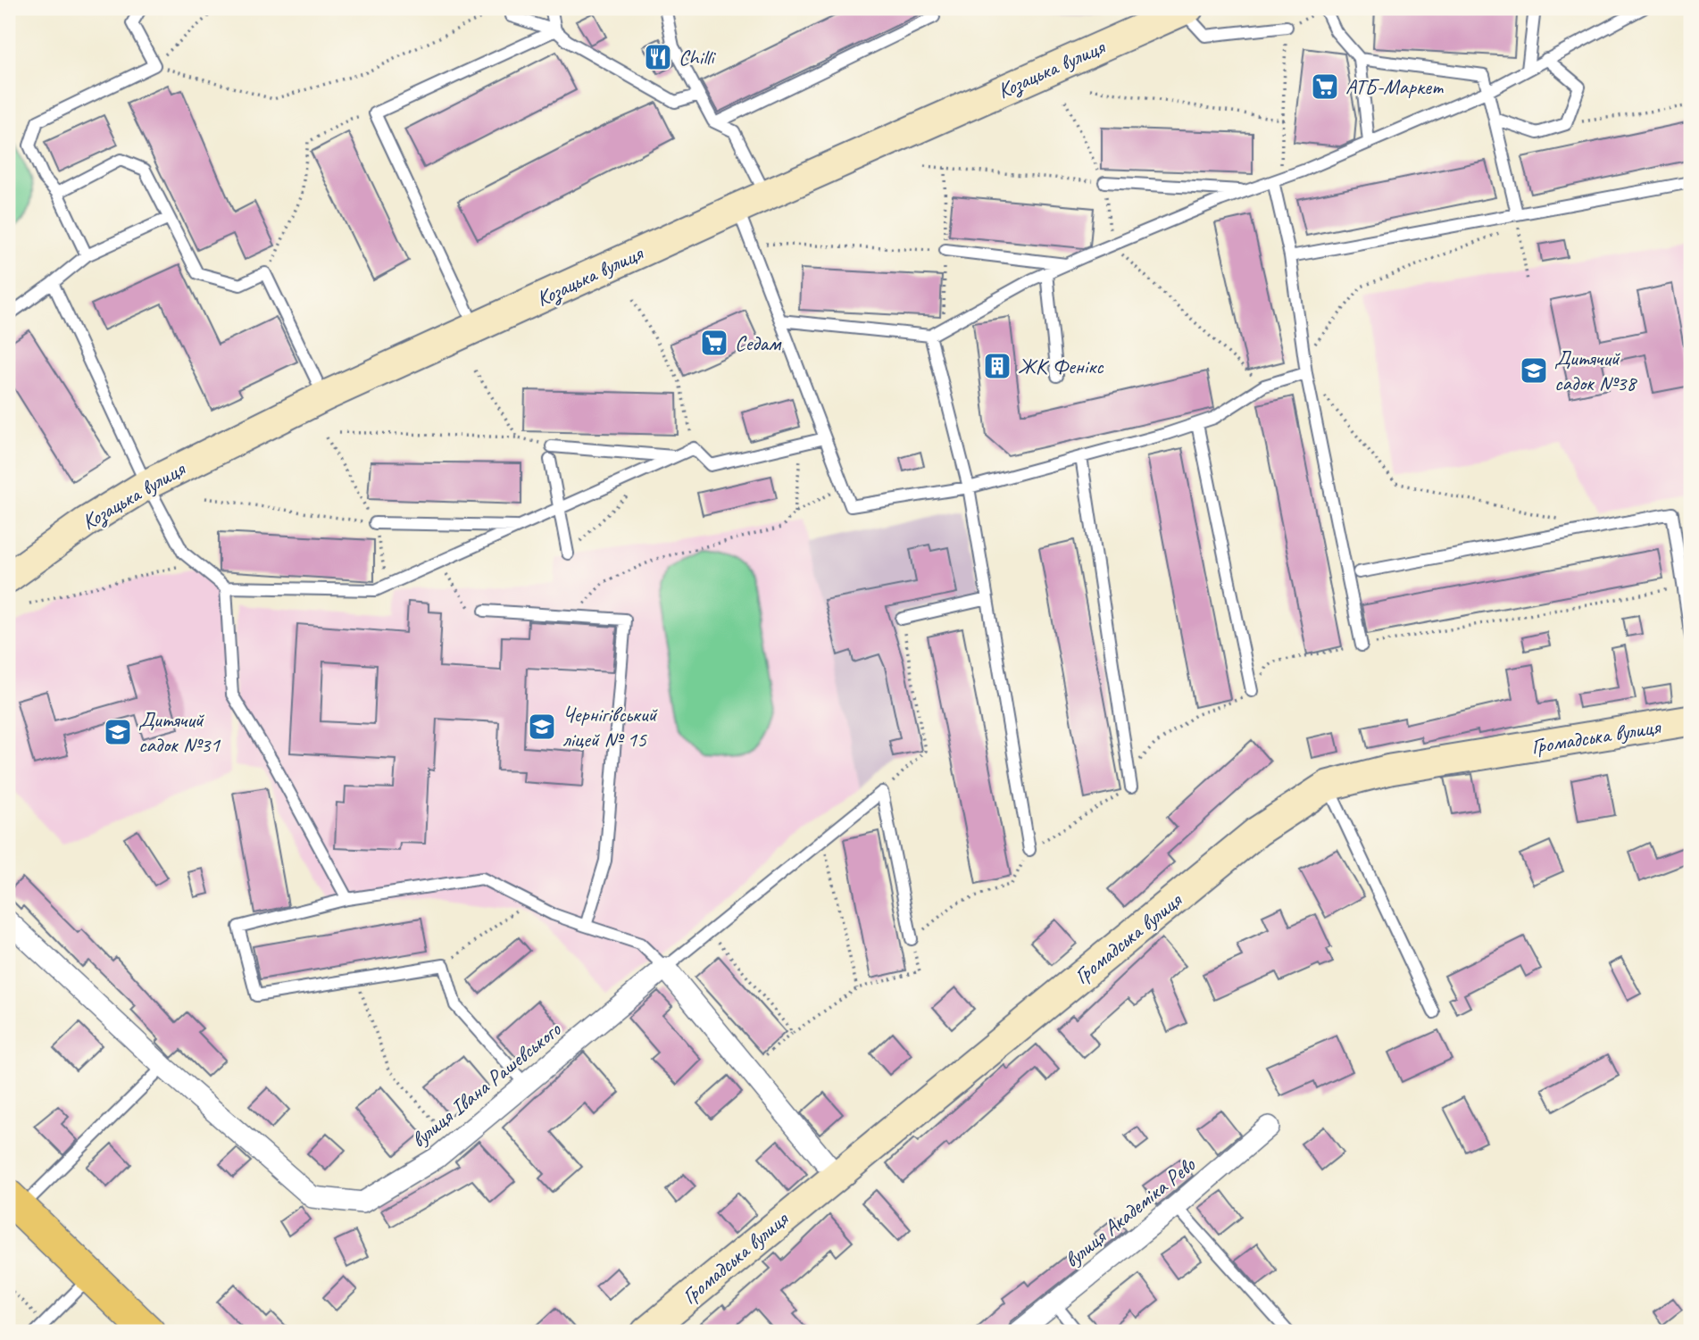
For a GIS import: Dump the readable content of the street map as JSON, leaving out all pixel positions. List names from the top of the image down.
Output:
{
  "streets": {
    "main road": ["Козацька вулиця", "Громадська вулиця"],
    "street": ["вулиця Івана Рашевського", "вулиця Академіка Рево"]
  },
  "places": {
    "restaurant": ["Chilli"],
    "supermarket": ["АТБ-Маркет", "Седам"],
    "building": ["ЖК Фенікс"],
    "school or university": ["Дитячий садок №38", "Чернігівський ліцей № 15", "Дитячий садок №31"]
  }
}
